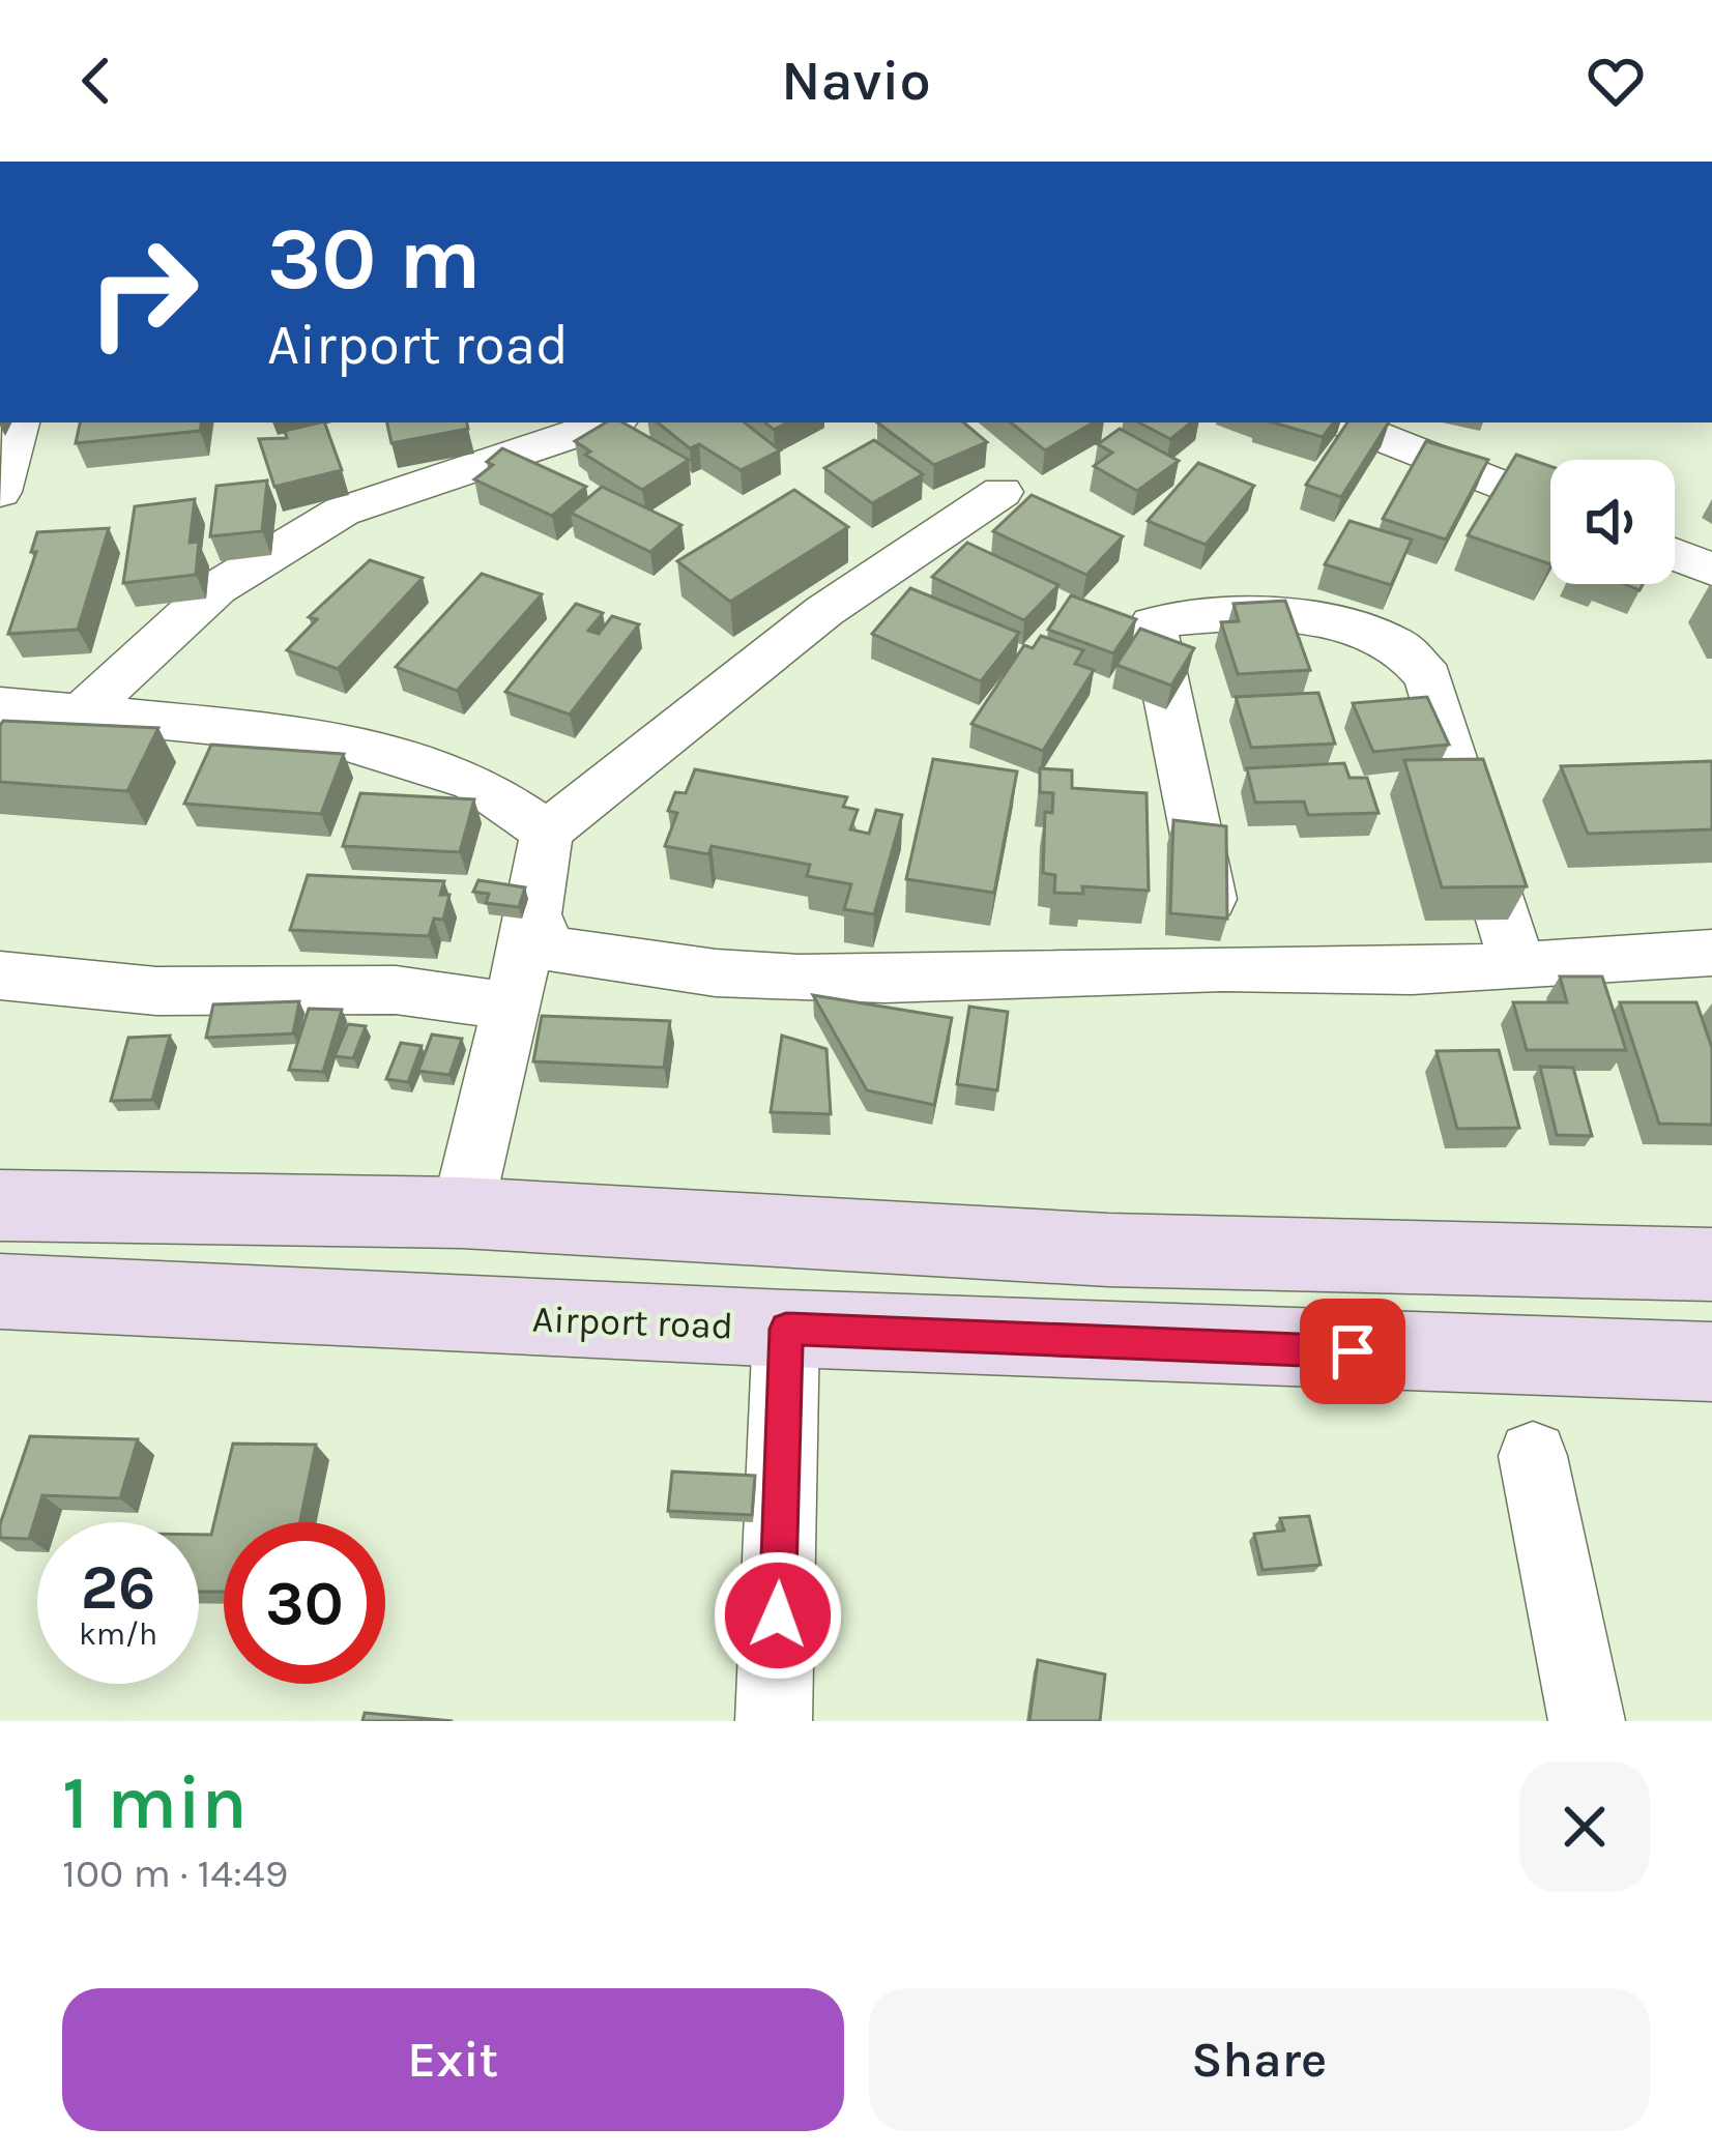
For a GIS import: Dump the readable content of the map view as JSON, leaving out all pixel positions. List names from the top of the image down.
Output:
{
  "streets": {
    "main road": ["Airport road"]
  },
  "page": {
    "header": "Navio",
    "turn": ["30 m", "Airport road"],
    "speed": "26 km/h",
    "limit": "30",
    "heading": ["1 min", "100 m · 14:49"],
    "buttons": ["Exit", "Share"]
  }
}
